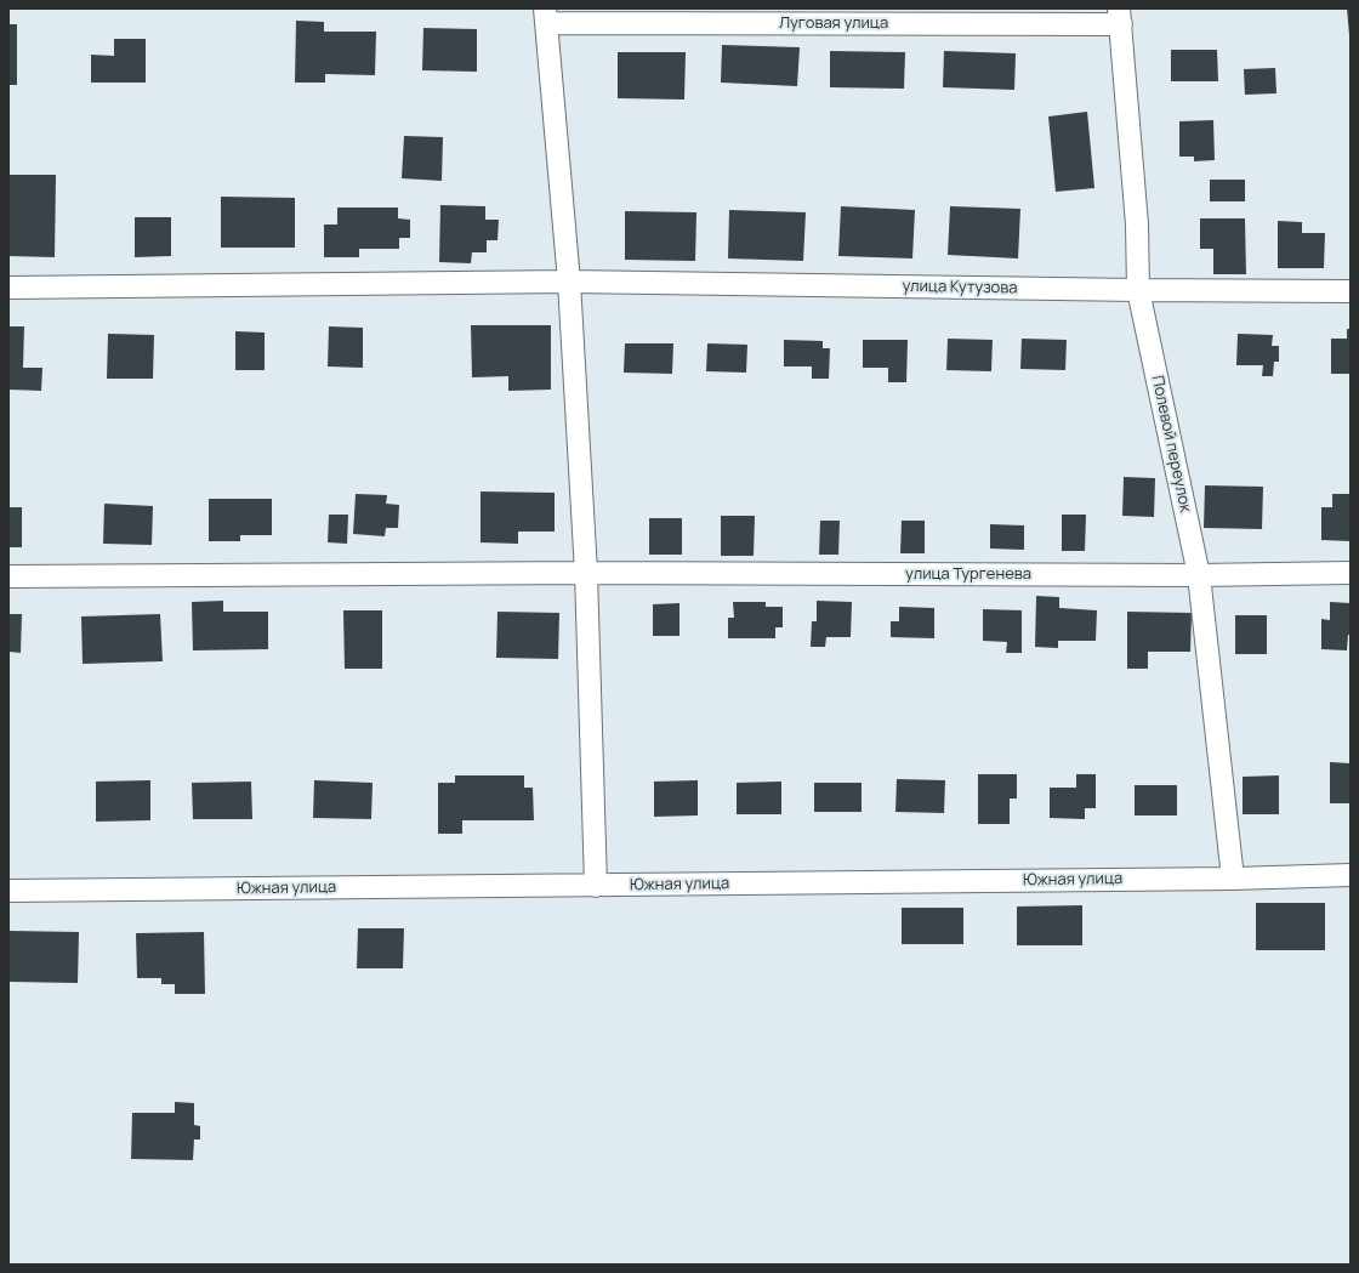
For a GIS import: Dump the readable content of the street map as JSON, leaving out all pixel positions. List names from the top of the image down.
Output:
{
  "streets": {
    "street": [
      "Луговая улица",
      "улица Кутузова",
      "Полевой переулок",
      "улица Тургенева",
      "Южная улица"
    ]
  },
  "crossings": [
    ["Луговая улица", "Полевой переулок"],
    ["улица Кутузова", "Полевой переулок"],
    ["Полевой переулок", "улица Тургенева"],
    ["Полевой переулок", "Южная улица"]
  ]
}
